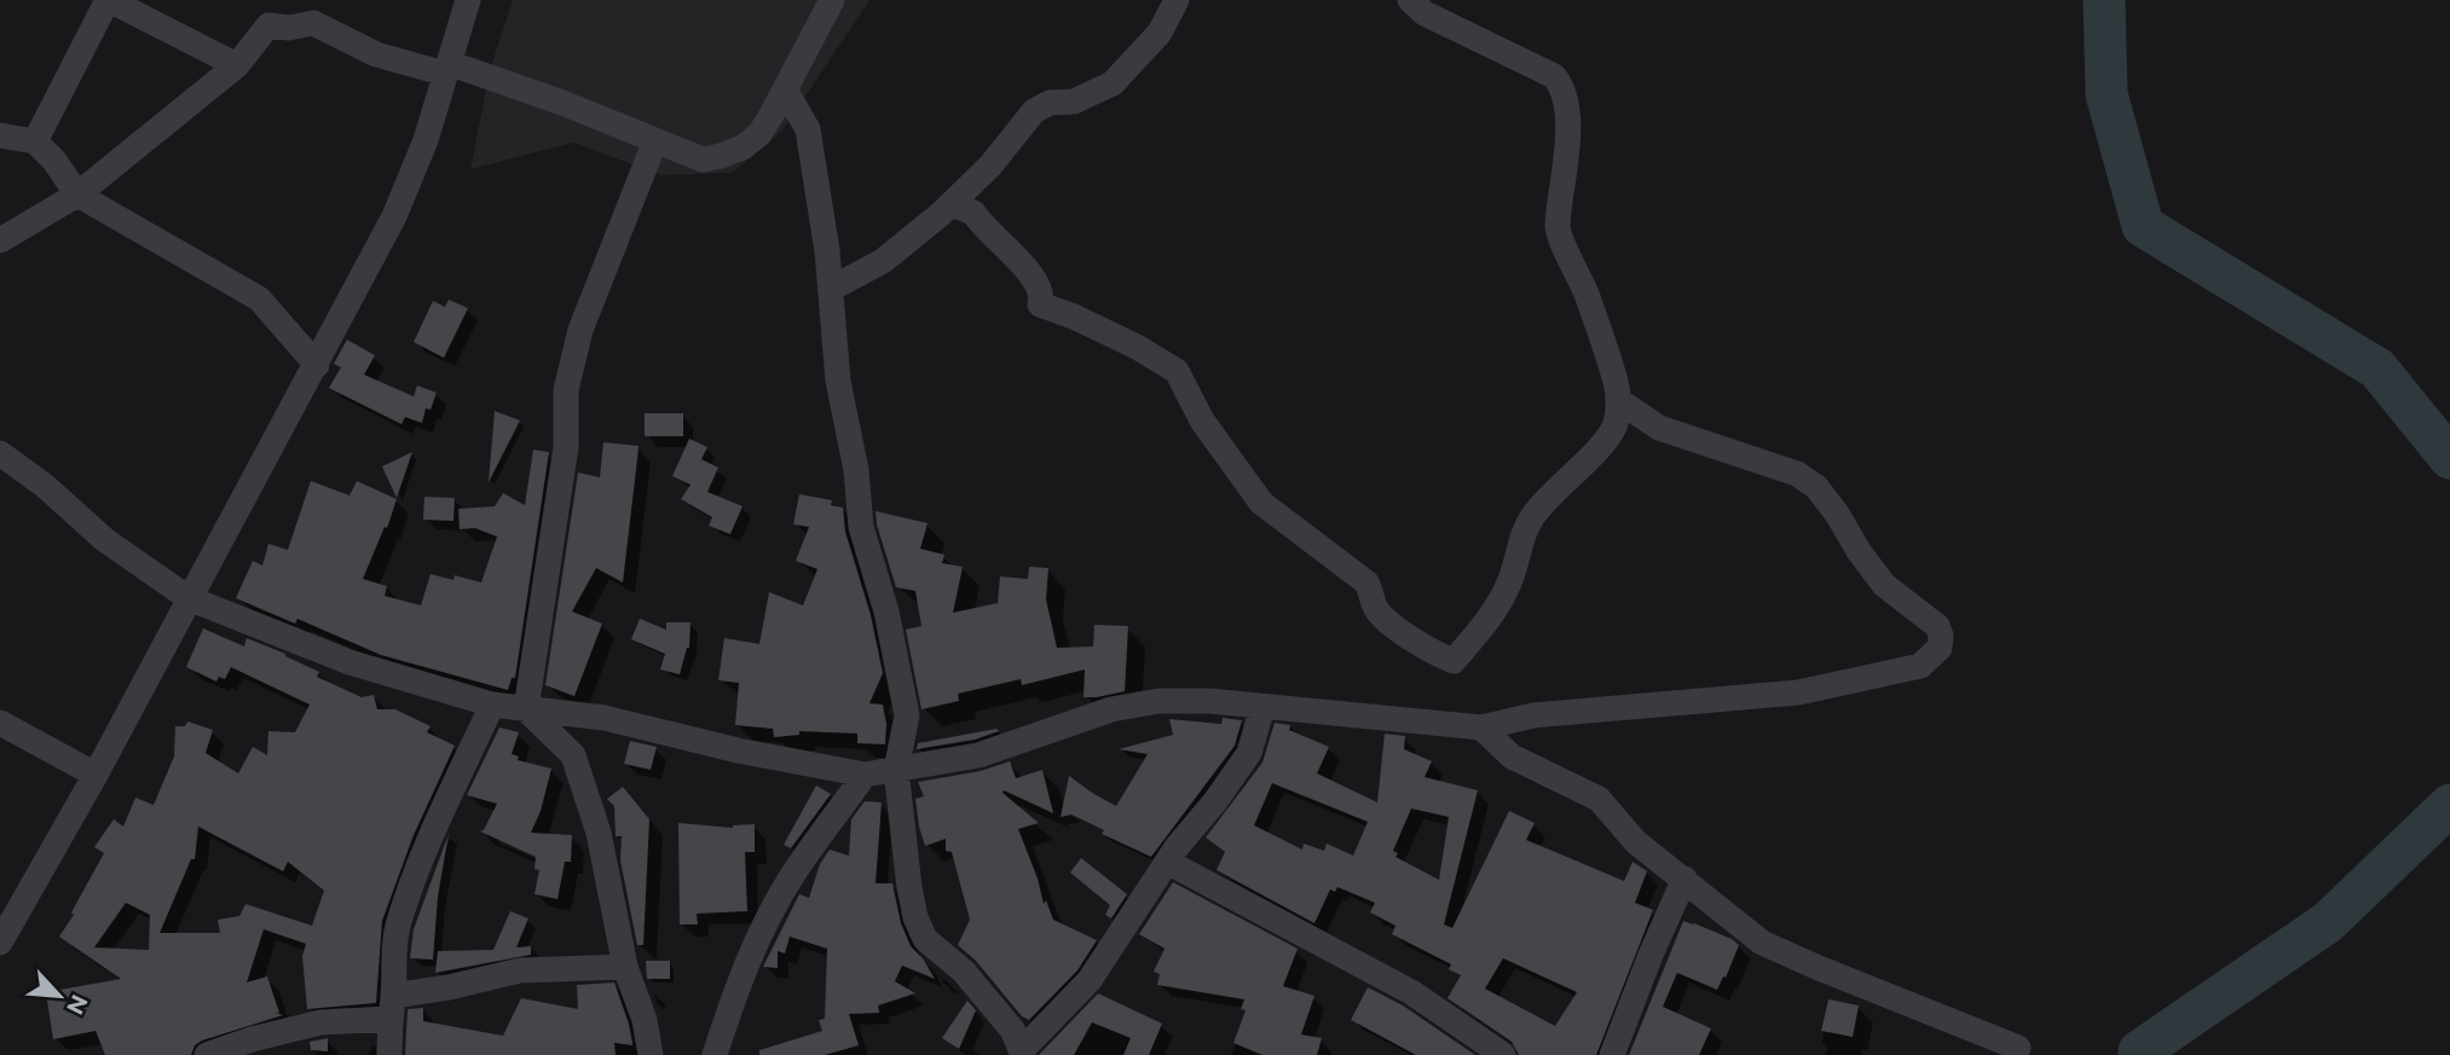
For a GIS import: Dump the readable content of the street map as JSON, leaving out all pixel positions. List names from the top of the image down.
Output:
{
  "north": "bottom right"
}
